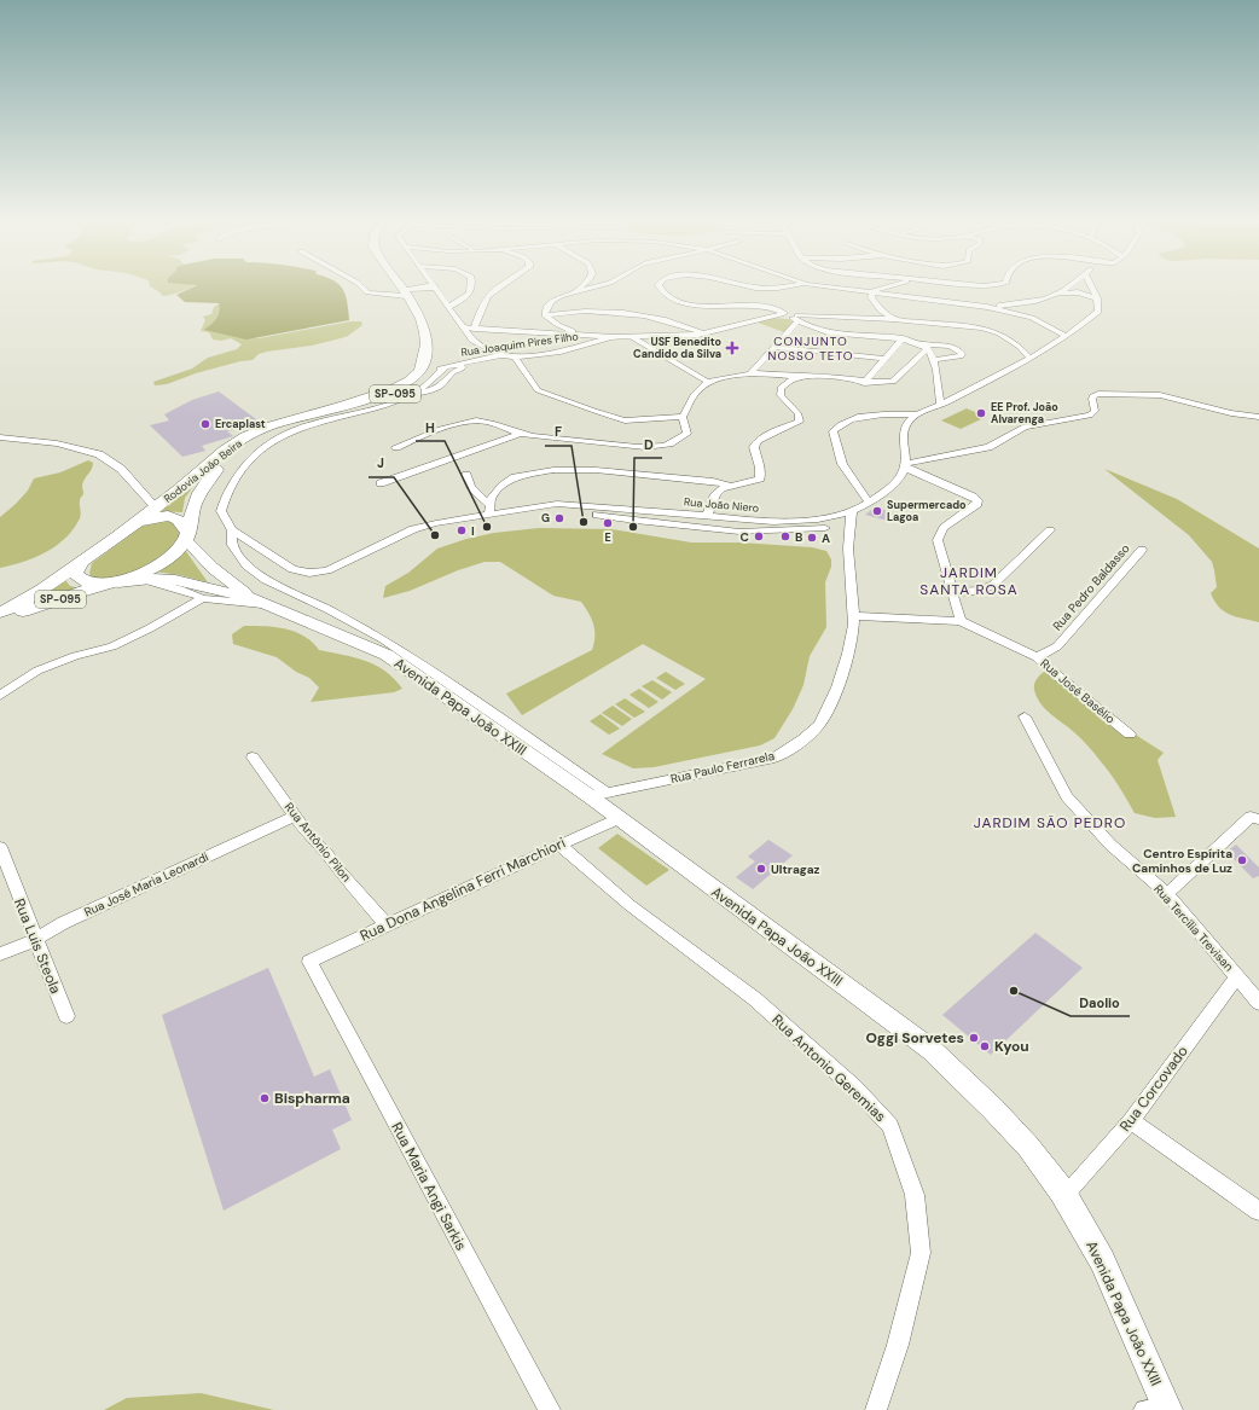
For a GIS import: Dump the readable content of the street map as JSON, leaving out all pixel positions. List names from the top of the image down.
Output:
{
  "streets": {
    "main road": ["SP-095", "Rodovia João Beira", "Avenida Papa João XXIII"],
    "street": [
      "Rua Joaquim Pires Filho",
      "Rua João Niero",
      "Rua Pedro Baldasso",
      "Rua José Basélio",
      "Rua Paulo Ferrarela",
      "Rua Antônio Pilon",
      "Rua José Maria Leonardi",
      "Rua Dona Angelina Ferri Marchiori",
      "Rua Tercília Trevisan",
      "Rua Luis Steola",
      "Rua Antonio Geremias",
      "Rua Corcovado",
      "Rua Maria Angi Sarkis"
    ]
  },
  "crossings": [
    ["Rua Joaquim Pires Filho", "Rodovia João Beira"],
    ["SP-095", "Rodovia João Beira"],
    ["SP-095", "Avenida Papa João XXIII"],
    ["Rodovia João Beira", "Avenida Papa João XXIII"],
    ["Rua João Niero", "Rua Paulo Ferrarela"],
    ["Rua Pedro Baldasso", "Rua José Basélio"],
    ["Rua José Basélio", "Rua Paulo Ferrarela"],
    ["Avenida Papa João XXIII", "Rua Paulo Ferrarela"],
    ["Avenida Papa João XXIII", "Rua Dona Angelina Ferri Marchiori"],
    ["Avenida Papa João XXIII", "Rua Corcovado"],
    ["Rua Antônio Pilon", "Rua José Maria Leonardi"],
    ["Rua Antônio Pilon", "Rua Dona Angelina Ferri Marchiori"],
    ["Rua José Maria Leonardi", "Rua Luis Steola"],
    ["Rua Dona Angelina Ferri Marchiori", "Rua Antonio Geremias"],
    ["Rua Dona Angelina Ferri Marchiori", "Rua Maria Angi Sarkis"],
    ["Rua Tercília Trevisan", "Rua Corcovado"]
  ],
  "districts": ["CONJUNTO NOSSO TETO", "JARDIM SANTA ROSA", "JARDIM SÃO PEDRO"],
  "places": {
    "health": ["USF Benedito Candido da Silva"],
    "other": [
      "EE Prof. João Alvarenga",
      "Ercaplast",
      "Supermercado Lagoa",
      "G",
      "F",
      "E",
      "H",
      "D",
      "I",
      "J",
      "C",
      "B",
      "A",
      "Centro Espírita Caminhos de Luz",
      "Ultragaz",
      "Daolio",
      "Oggi Sorvetes",
      "Kyou",
      "Bispharma"
    ]
  }
}
